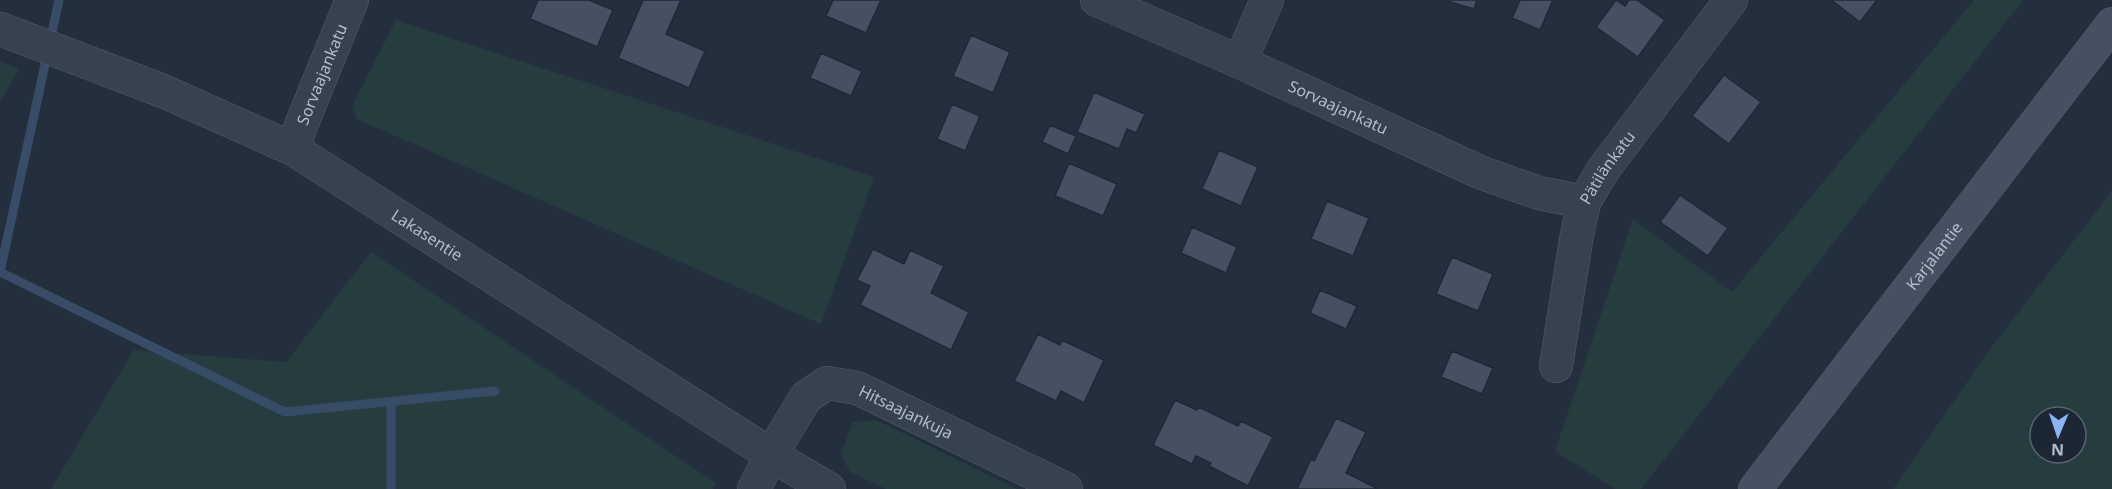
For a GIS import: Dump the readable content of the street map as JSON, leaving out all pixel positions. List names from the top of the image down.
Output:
{
  "streets": {
    "main road": ["Karjalantie"],
    "street": [
      "Sorvaajankatu",
      "Pätilänkatu",
      "Lakasentie",
      "Hitsaajankuja"
    ]
  },
  "crossings": [
    ["Sorvaajankatu", "Pätilänkatu"],
    ["Sorvaajankatu", "Lakasentie"],
    ["Lakasentie", "Hitsaajankuja"]
  ],
  "north": "bottom"
}
